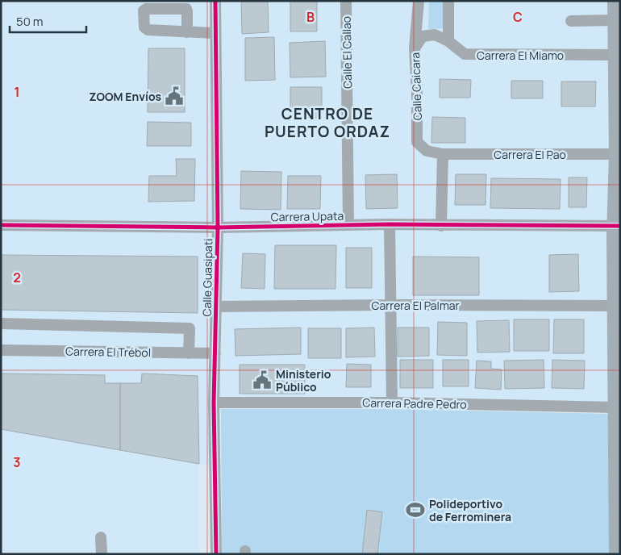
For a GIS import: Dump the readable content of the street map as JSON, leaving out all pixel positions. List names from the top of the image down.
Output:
{
  "streets": {
    "street": [
      "Calle El Callao",
      "Carrera El Miamo",
      "Calle Caicara",
      "Carrera El Pao",
      "Carrera Upata",
      "Calle Guasipati",
      "Carrera El Palmar",
      "Carrera El Trébol",
      "Carrera Padre Pedro"
    ]
  },
  "crossings": [
    ["Calle El Callao", "Carrera Upata"],
    ["Calle Caicara", "Carrera El Pao"],
    ["Carrera Upata", "Calle Guasipati"],
    ["Calle Guasipati", "Carrera El Palmar"],
    ["Calle Guasipati", "Carrera El Trébol"],
    ["Calle Guasipati", "Carrera Padre Pedro"]
  ],
  "districts": ["CENTRO DE PUERTO ORDAZ"],
  "places": {
    "public building": ["ZOOM Envíos", "Ministerio Público"],
    "sports": ["Polideportivo de Ferrominera"]
  },
  "scale_bar": "50 m",
  "grid": {
    "columns": ["B", "C"],
    "rows": ["1", "2", "3"]
  }
}
